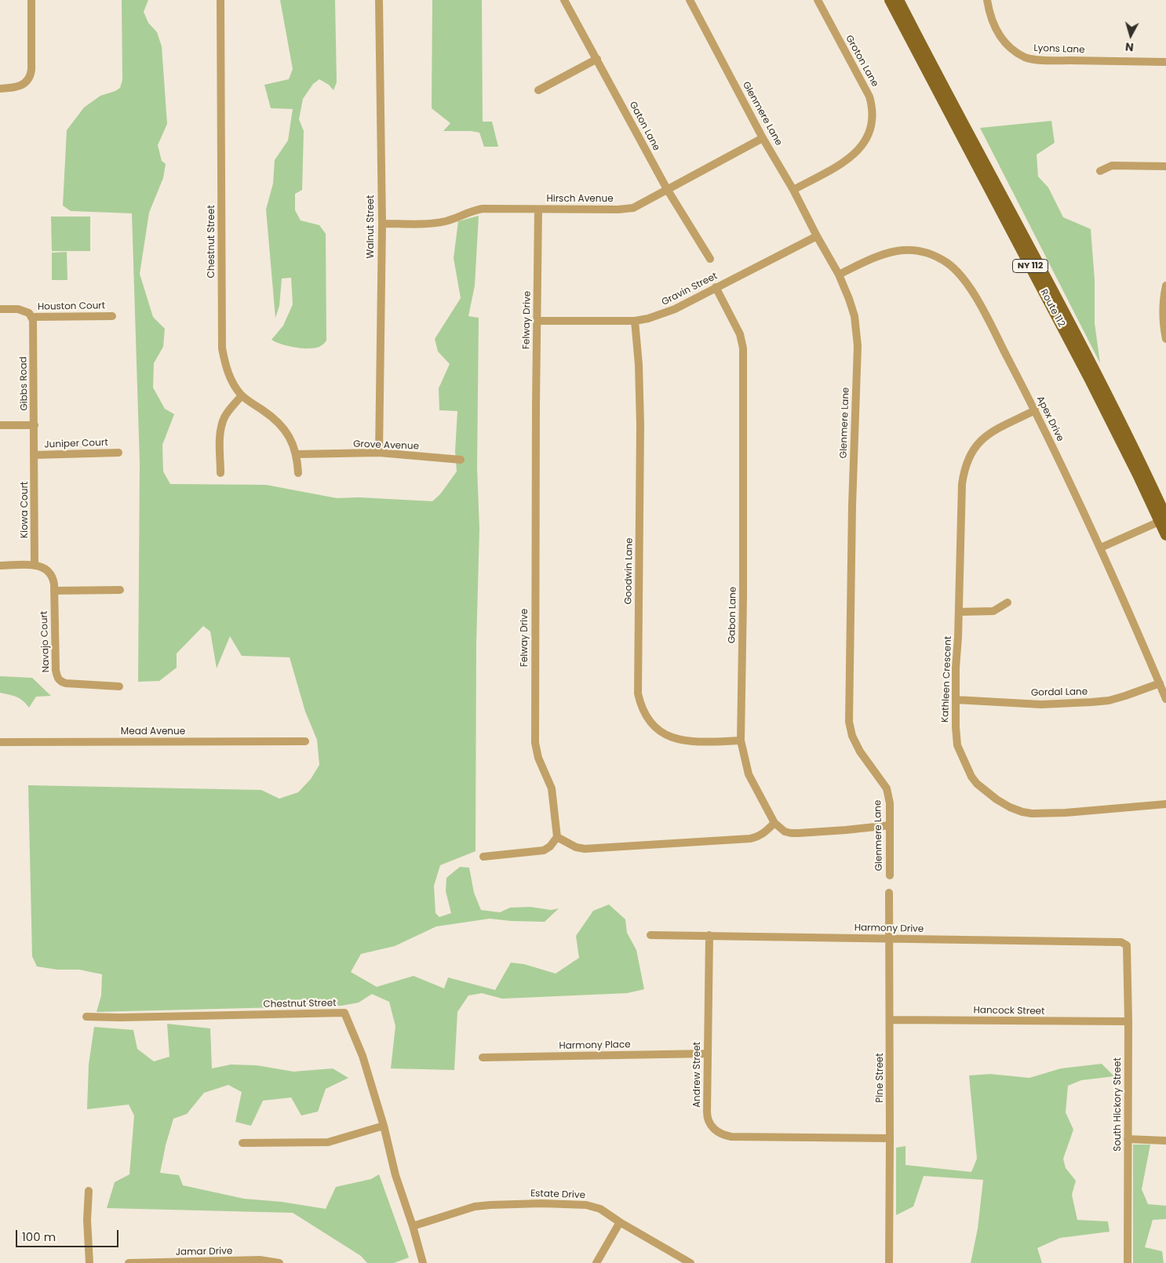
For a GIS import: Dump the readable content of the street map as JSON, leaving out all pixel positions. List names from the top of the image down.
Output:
{
  "streets": {
    "main road": ["NY 112", "Route 112"],
    "street": [
      "Lyons Lane",
      "Groton Lane",
      "Glenmere Lane",
      "Gaton Lane",
      "Hirsch Avenue",
      "Walnut Street",
      "Chestnut Street",
      "Gravin Street",
      "Houston Court",
      "Felway Drive",
      "Gibbs Road",
      "Apex Drive",
      "Juniper Court",
      "Grove Avenue",
      "Kiowa Court",
      "Goodwin Lane",
      "Gabon Lane",
      "Navajo Court",
      "Kathleen Crescent",
      "Gordal Lane",
      "Mead Avenue",
      "Harmony Drive",
      "Hancock Street",
      "Harmony Place",
      "Andrew Street",
      "Pine Street",
      "South Hickory Street",
      "Estate Drive",
      "Jamar Drive"
    ]
  },
  "crossings": [
    ["Groton Lane", "Glenmere Lane"],
    ["Glenmere Lane", "Hirsch Avenue"],
    ["Glenmere Lane", "Gravin Street"],
    ["Glenmere Lane", "Apex Drive"],
    ["Gaton Lane", "Hirsch Avenue"],
    ["Hirsch Avenue", "Walnut Street"],
    ["Hirsch Avenue", "Felway Drive"],
    ["Walnut Street", "Grove Avenue"],
    ["Chestnut Street", "Grove Avenue"],
    ["Chestnut Street", "Estate Drive"],
    ["Gravin Street", "Felway Drive"],
    ["Gravin Street", "Goodwin Lane"],
    ["Gravin Street", "Gabon Lane"],
    ["Houston Court", "Gibbs Road"],
    ["Gibbs Road", "Juniper Court"],
    ["Gibbs Road", "Kiowa Court"],
    ["Apex Drive", "Kathleen Crescent"],
    ["Apex Drive", "Gordal Lane"],
    ["Juniper Court", "Kiowa Court"],
    ["Kiowa Court", "Navajo Court"],
    ["Goodwin Lane", "Gabon Lane"],
    ["Kathleen Crescent", "Gordal Lane"],
    ["Harmony Drive", "Andrew Street"],
    ["Harmony Drive", "Pine Street"],
    ["Harmony Drive", "South Hickory Street"],
    ["Hancock Street", "Pine Street"],
    ["Hancock Street", "South Hickory Street"],
    ["Harmony Place", "Andrew Street"],
    ["Andrew Street", "Pine Street"]
  ],
  "scale_bar": "100 m",
  "north": "bottom"
}
